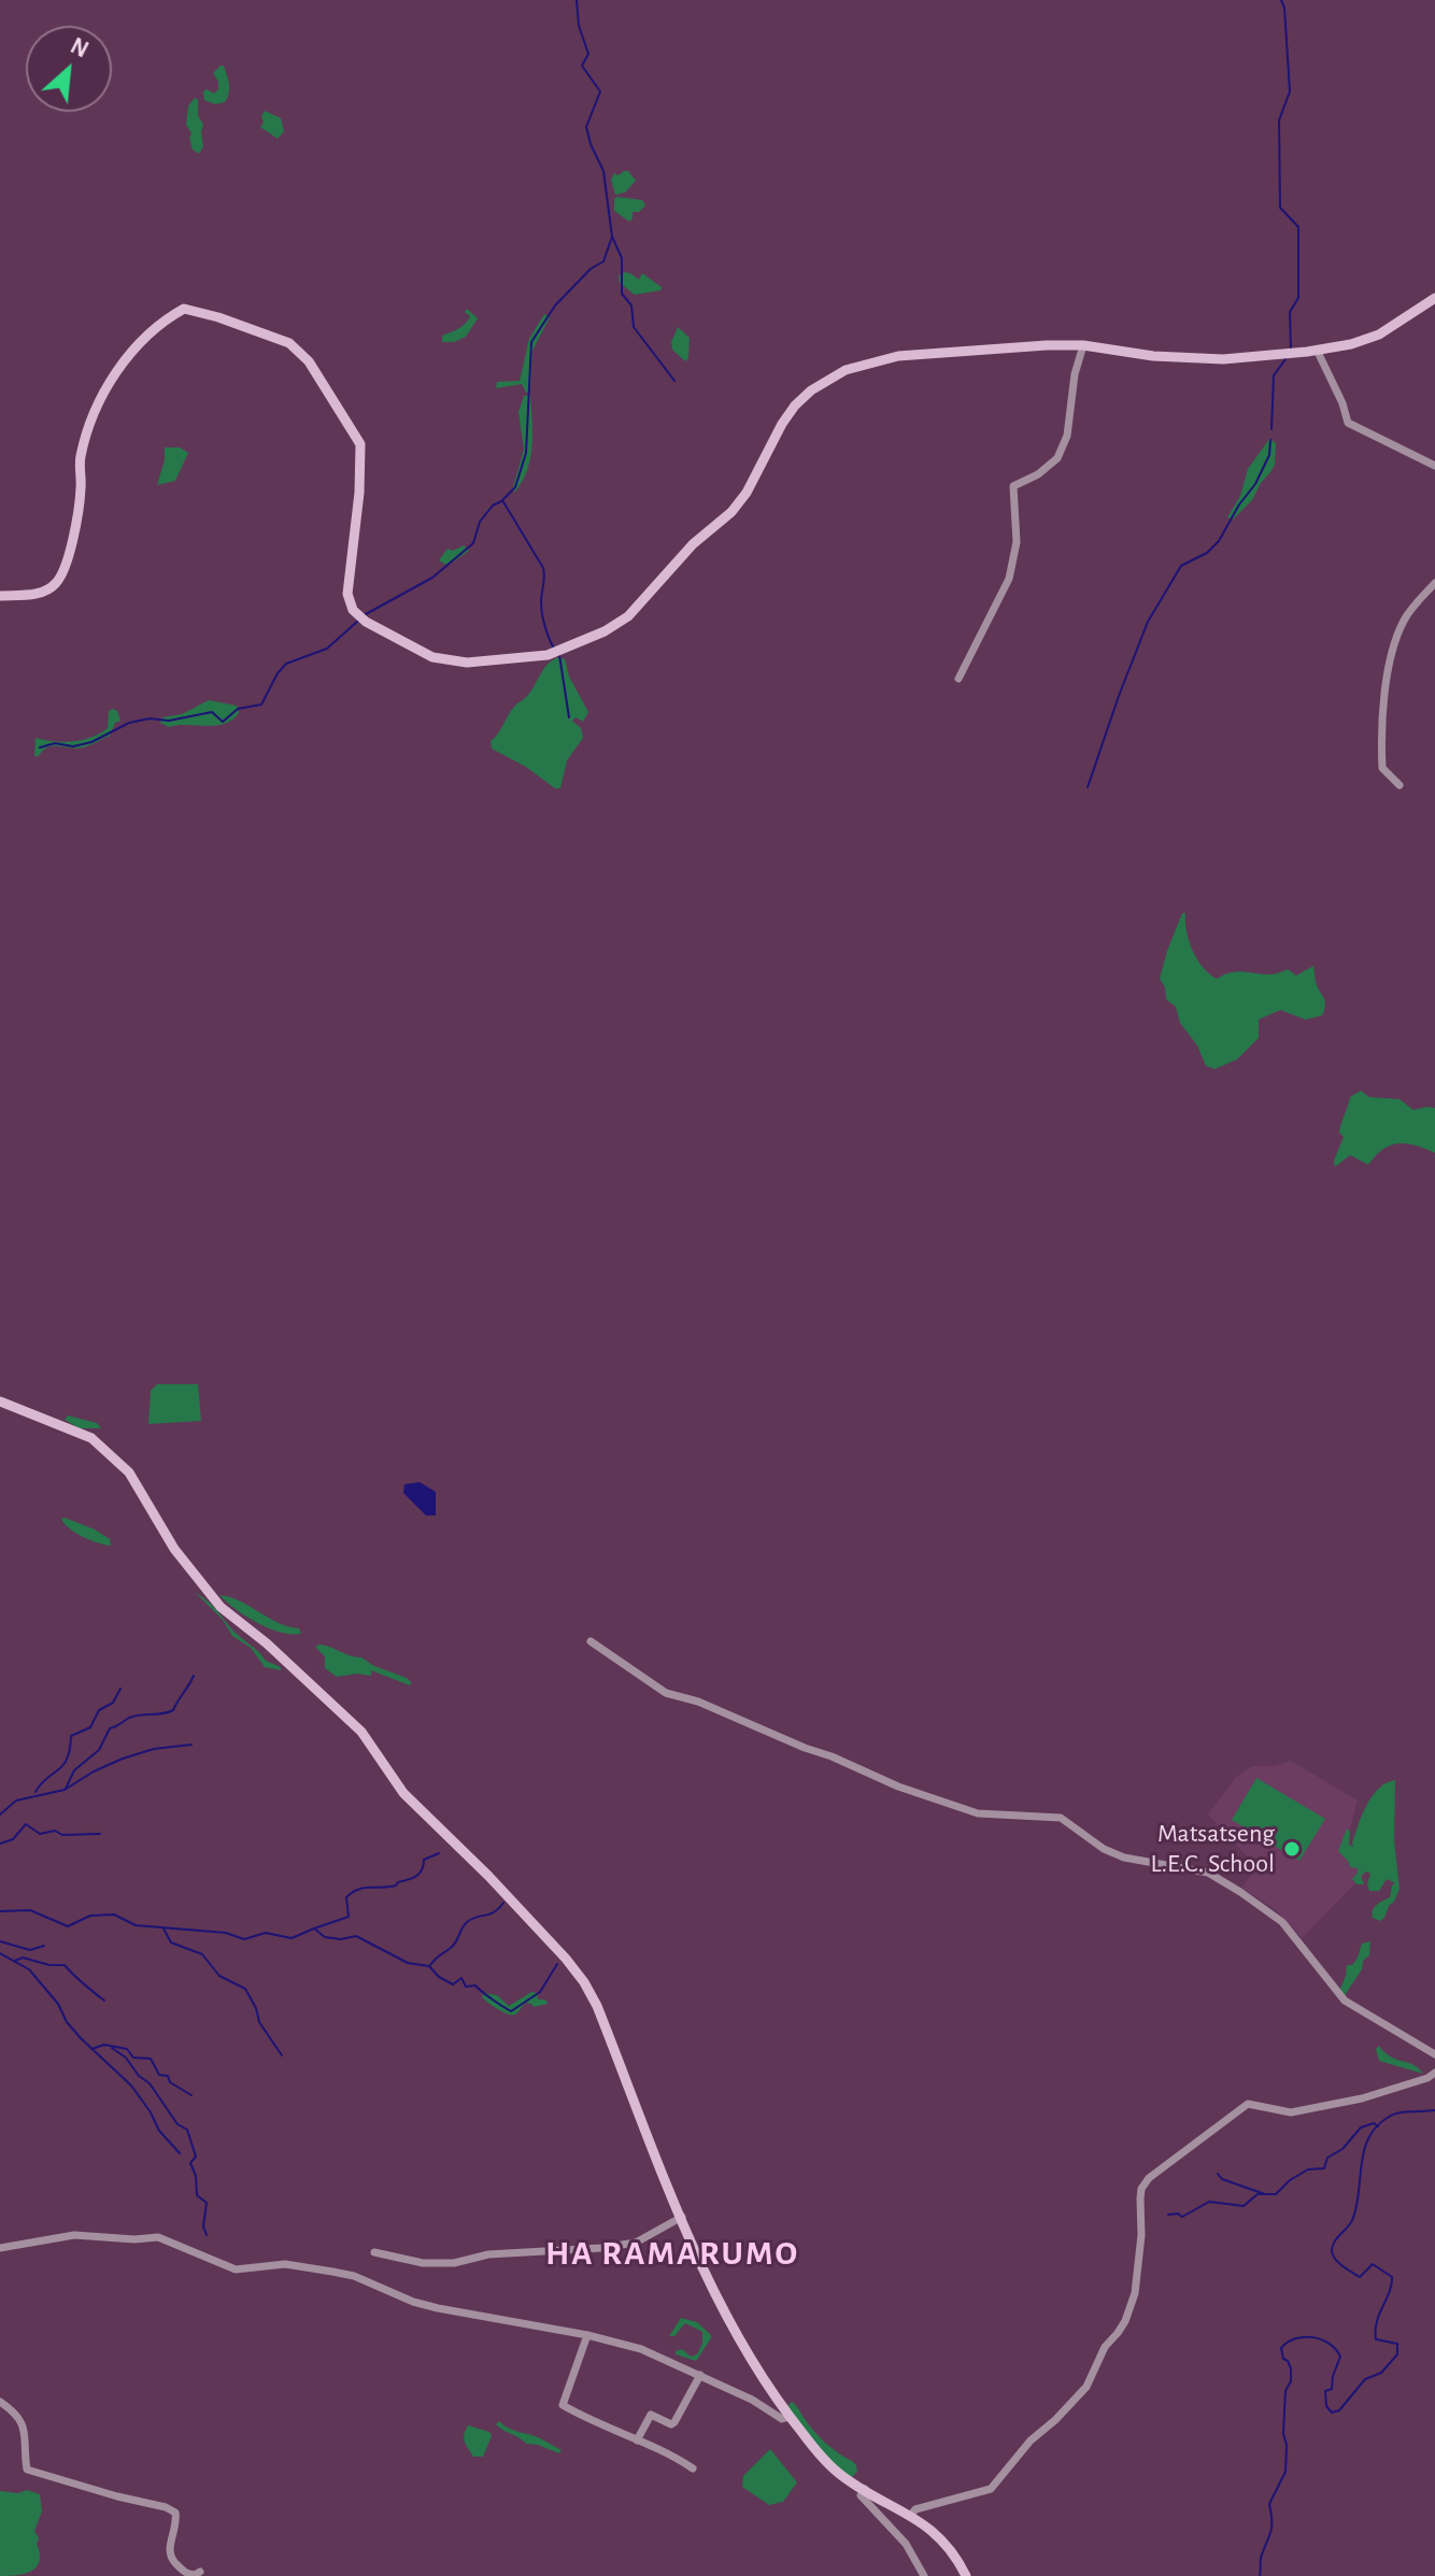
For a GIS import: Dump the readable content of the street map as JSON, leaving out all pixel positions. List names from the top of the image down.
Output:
{
  "districts": ["HA RAMARUMO"],
  "places": ["Matsatseng L.E.C. School"],
  "north": "top right"
}
